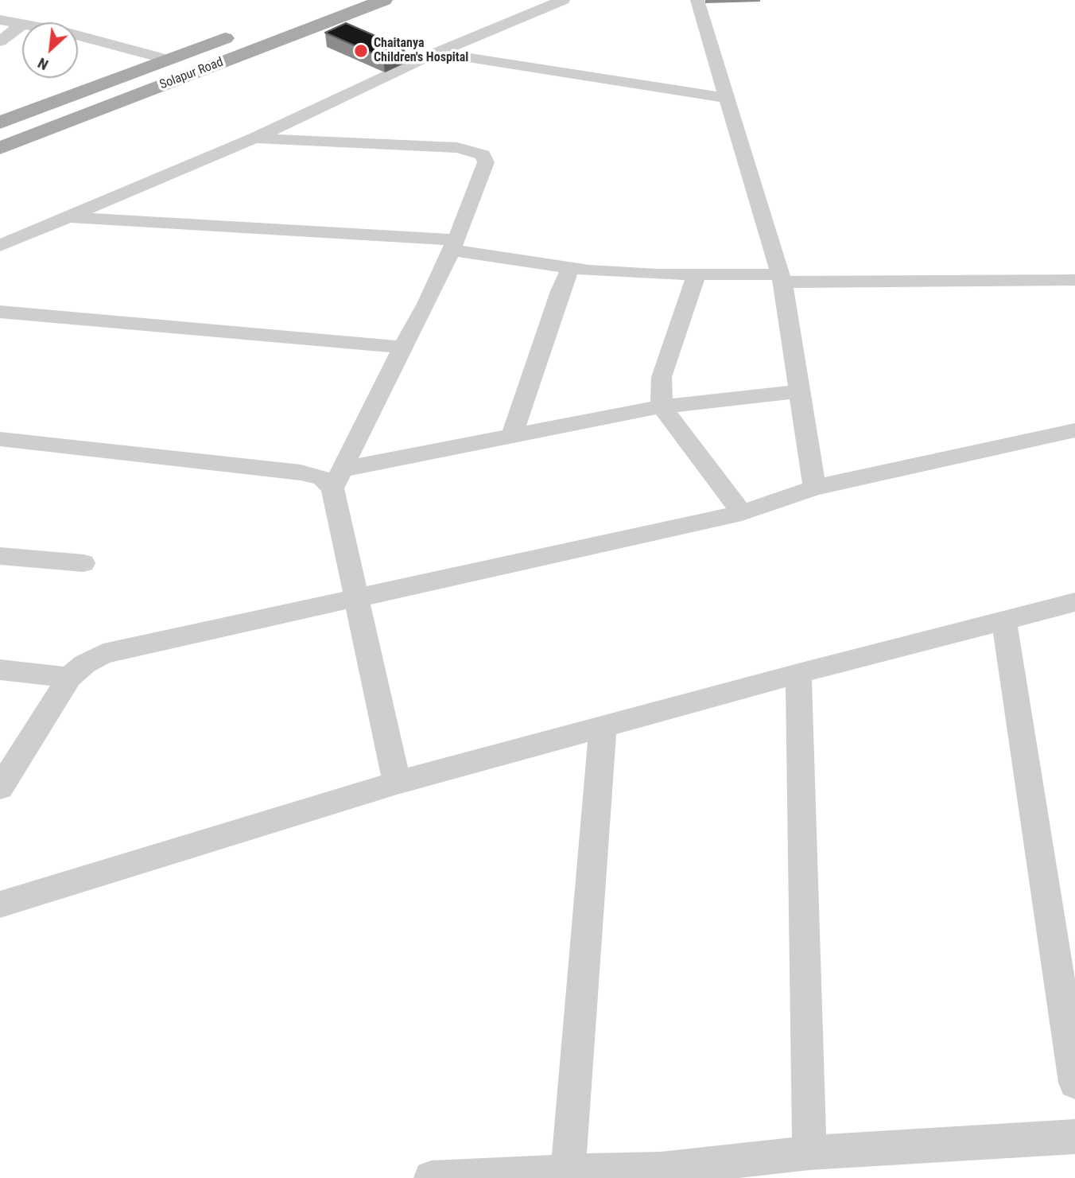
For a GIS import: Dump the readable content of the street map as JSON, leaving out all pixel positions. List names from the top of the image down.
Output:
{
  "streets": {
    "main road": ["Solapur Road"]
  },
  "places": ["Chaitanya Children's Hospital"],
  "north": "bottom left"
}
